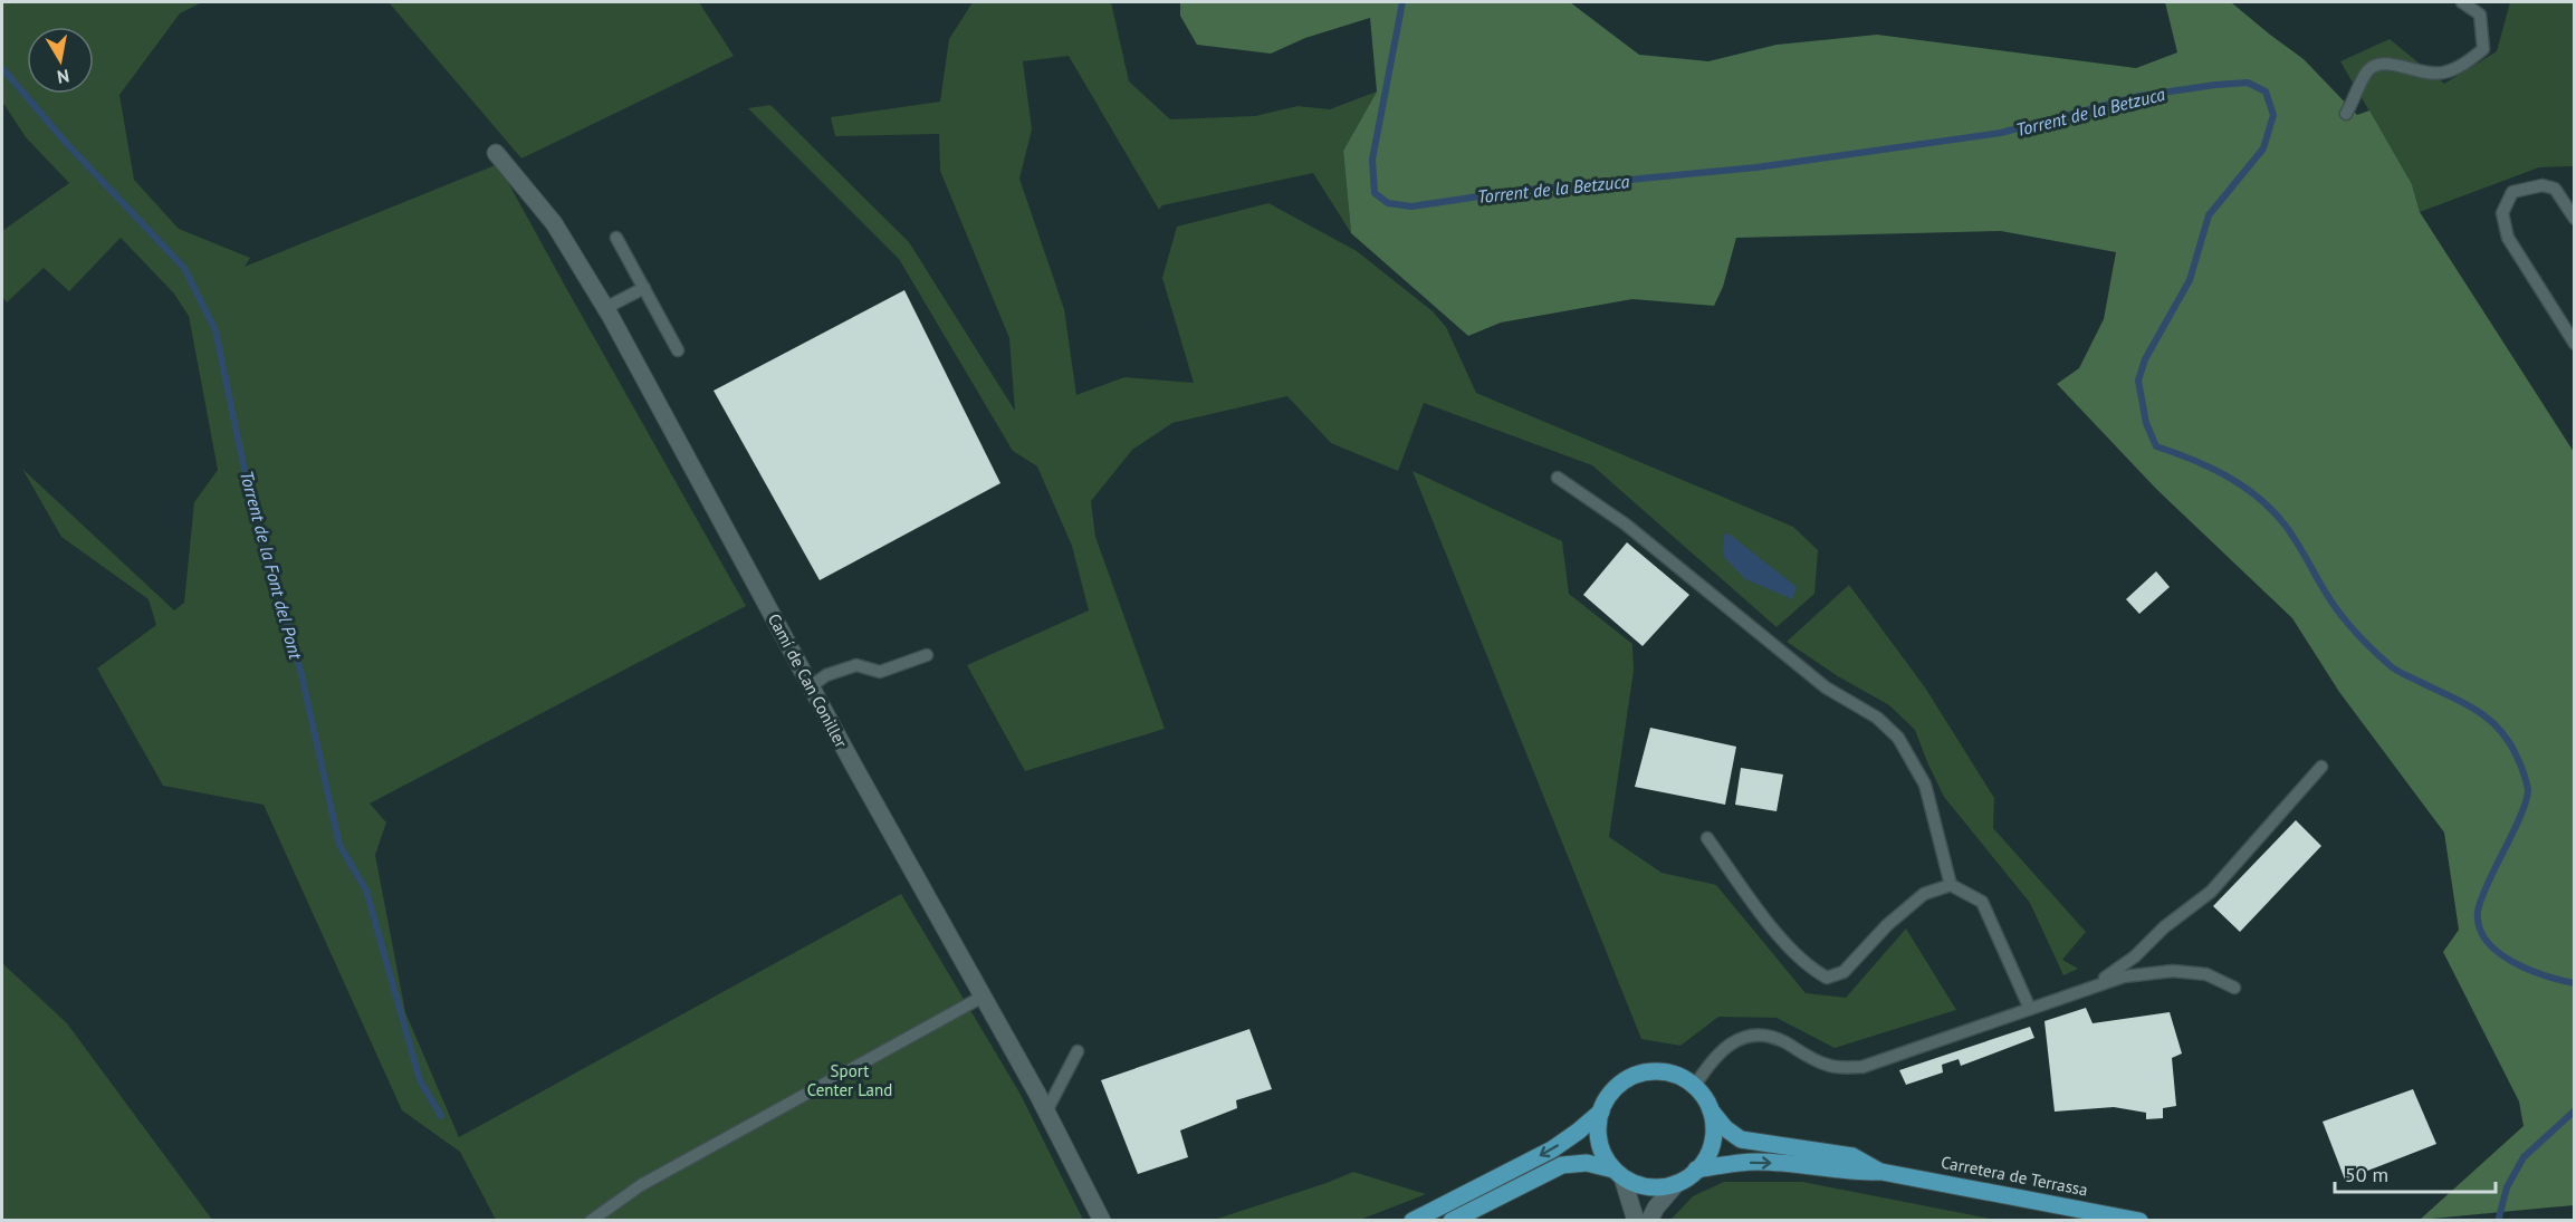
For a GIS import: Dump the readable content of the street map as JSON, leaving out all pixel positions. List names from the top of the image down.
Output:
{
  "streets": {
    "main road": ["Carretera de Terrassa"],
    "street": ["Camí de Can Coniller"]
  },
  "water": ["Torrent de la Betzuca", "Torrent de la Font del Pont"],
  "parks": ["Sport Center Land"],
  "scale_bar": "50 m",
  "north": "bottom"
}
